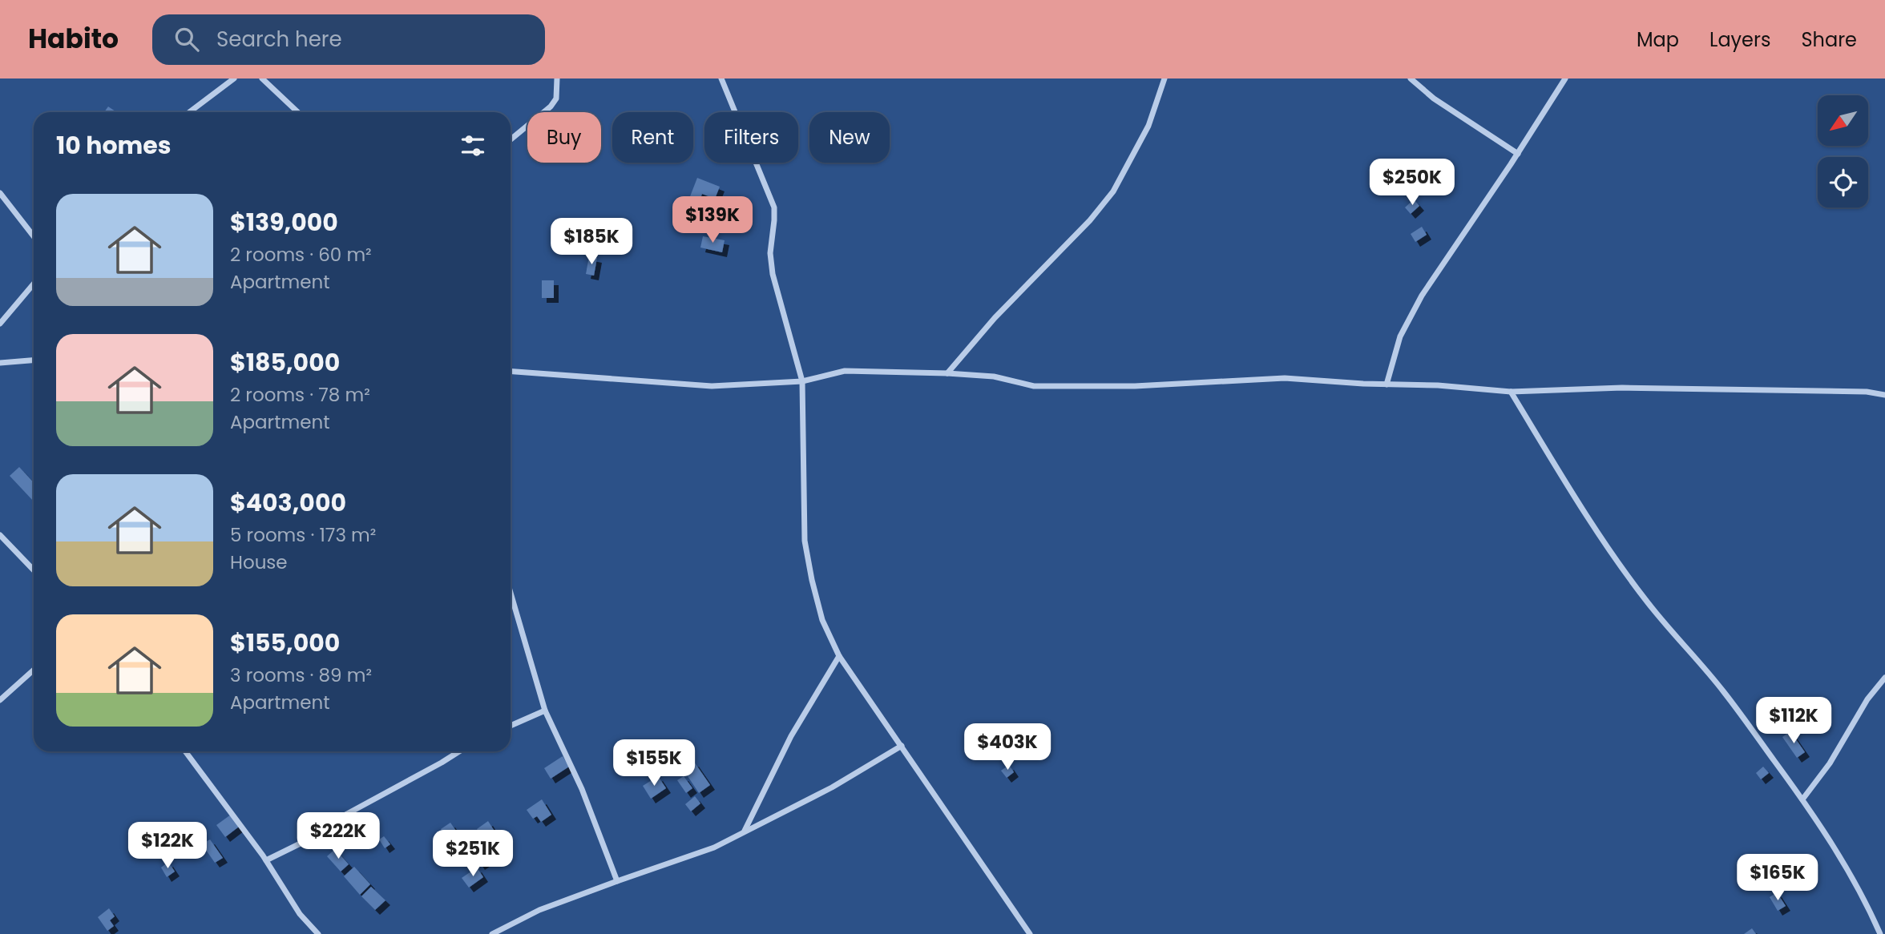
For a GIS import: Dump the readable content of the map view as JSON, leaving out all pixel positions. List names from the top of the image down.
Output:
{
  "north": "bottom left",
  "page": {
    "header": "Habito",
    "search": "Search here",
    "nav": ["Map", "Layers", "Share"],
    "chip": [
      "Buy",
      "Rent",
      "Filters",
      "New"
    ],
    "heading": "10 homes",
    "price": [
      "$250K",
      "$139K",
      "$185K",
      "$112K",
      "$403K",
      "$155K",
      "$222K",
      "$122K",
      "$251K",
      "$165K"
    ],
    "list": [
      {
        "name": "$139,000",
        "note": "2 rooms · 60 m² · Apartment"
      },
      {
        "name": "$185,000",
        "note": "2 rooms · 78 m² · Apartment"
      },
      {
        "name": "$403,000",
        "note": "5 rooms · 173 m² · House"
      },
      {
        "name": "$155,000",
        "note": "3 rooms · 89 m² · Apartment"
      }
    ]
  }
}
